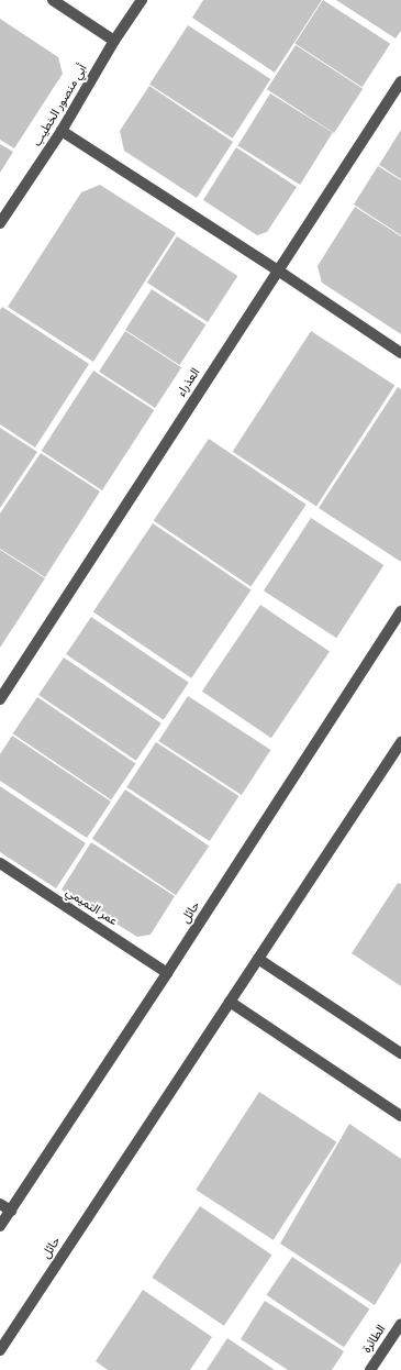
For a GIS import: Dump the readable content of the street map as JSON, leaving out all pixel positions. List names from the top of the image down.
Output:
{
  "streets": {
    "street": [
      "أبي منصور الخطيب",
      "العذراء",
      "عمر التميمي",
      "حائل",
      "الطائرة"
    ]
  },
  "crossings": [
    ["عمر التميمي", "حائل"]
  ]
}
